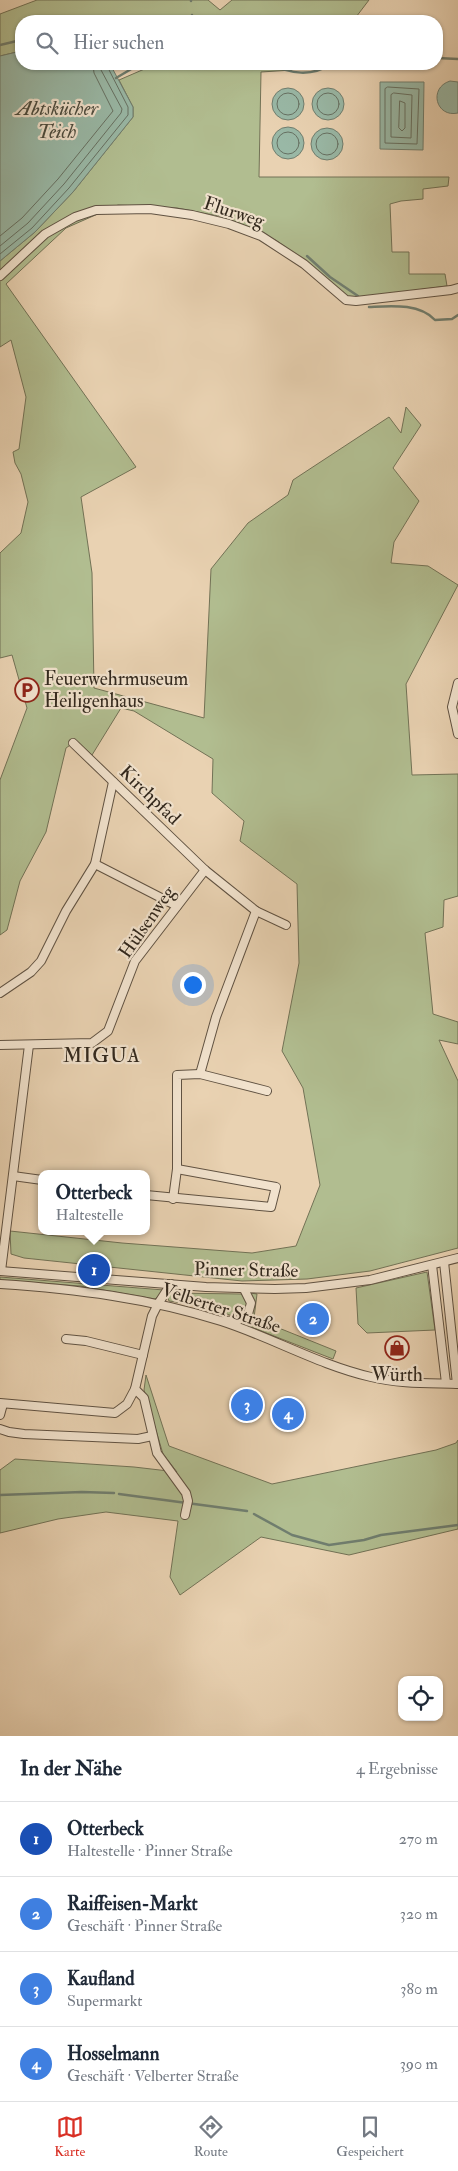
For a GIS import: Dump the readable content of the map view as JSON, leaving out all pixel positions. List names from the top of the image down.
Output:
{
  "streets": {
    "street": [
      "Flurweg",
      "Kirchpfad",
      "Hülsenweg",
      "Pinner Straße",
      "Velberter Straße"
    ]
  },
  "crossings": [
    ["Kirchpfad", "Hülsenweg"]
  ],
  "districts": ["MIGUA"],
  "water": ["Abtskücher Teich"],
  "places": {
    "parking": ["Feuerwehrmuseum Heiligenhaus"],
    "shop": ["Würth"]
  },
  "page": {
    "search": "Hier suchen",
    "popup": ["Otterbeck", "Haltestelle"],
    "pins": [
      "1",
      "2",
      "3",
      "4"
    ],
    "heading": ["In der Nähe", "4 Ergebnisse"],
    "list": [
      {
        "mark": "1",
        "name": "Otterbeck",
        "note": "Haltestelle · Pinner Straße",
        "value": "270 m"
      },
      {
        "mark": "2",
        "name": "Raiffeisen-Markt",
        "note": "Geschäft · Pinner Straße",
        "value": "320 m"
      },
      {
        "mark": "3",
        "name": "Kaufland",
        "note": "Supermarkt",
        "value": "380 m"
      },
      {
        "mark": "4",
        "name": "Hosselmann",
        "note": "Geschäft · Velberter Straße",
        "value": "390 m"
      }
    ],
    "nav": ["Karte", "Route", "Gespeichert"]
  }
}
